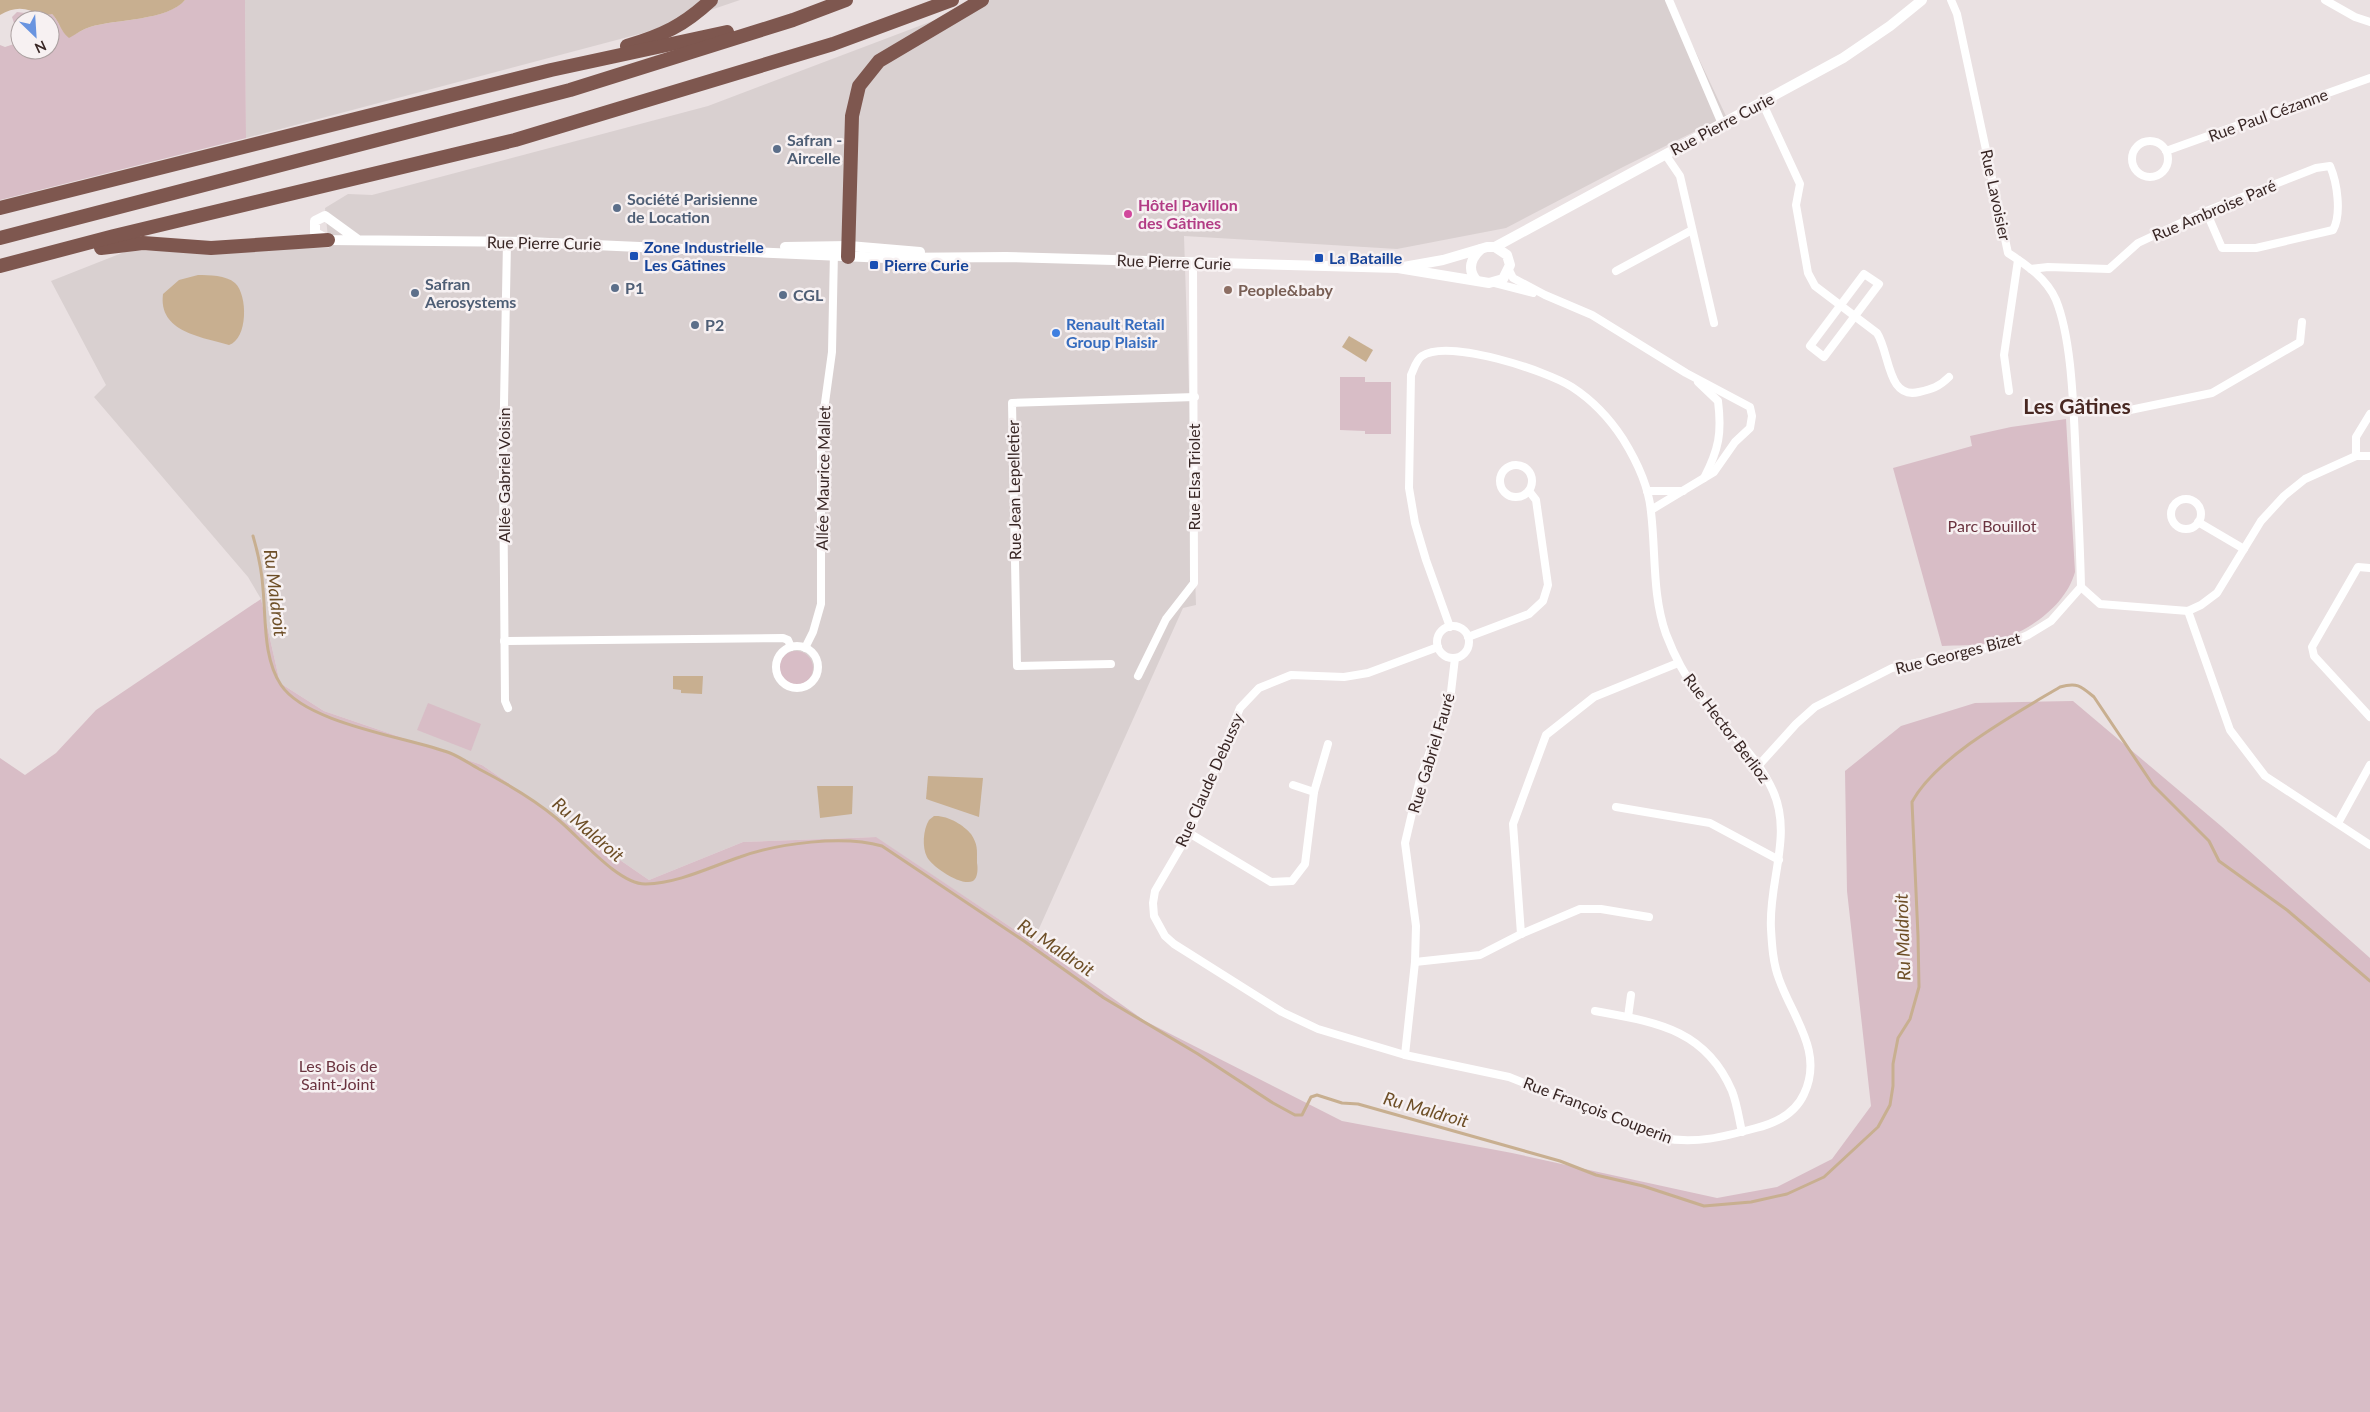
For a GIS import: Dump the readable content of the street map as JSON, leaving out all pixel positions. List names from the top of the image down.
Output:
{
  "streets": {
    "street": [
      "Rue Paul Cézanne",
      "Rue Pierre Curie",
      "Rue Lavoisier",
      "Rue Ambroise Paré",
      "Allée Gabriel Voisin",
      "Rue Elsa Triolet",
      "Allée Maurice Mallet",
      "Rue Jean Lepelletier",
      "Rue Georges Bizet",
      "Rue Hector Berlioz",
      "Rue Gabriel Fauré",
      "Rue Claude Debussy",
      "Rue François Couperin"
    ]
  },
  "crossings": [
    ["Rue Pierre Curie", "Allée Gabriel Voisin"],
    ["Rue Pierre Curie", "Rue Elsa Triolet"],
    ["Rue Pierre Curie", "Allée Maurice Mallet"],
    ["Rue Lavoisier", "Rue Ambroise Paré"],
    ["Rue Lavoisier", "Rue Georges Bizet"],
    ["Rue Elsa Triolet", "Rue Jean Lepelletier"],
    ["Rue Georges Bizet", "Rue Hector Berlioz"],
    ["Rue Hector Berlioz", "Rue Gabriel Fauré"],
    ["Rue Hector Berlioz", "Rue Claude Debussy"],
    ["Rue Hector Berlioz", "Rue François Couperin"],
    ["Rue Gabriel Fauré", "Rue Claude Debussy"],
    ["Rue Gabriel Fauré", "Rue François Couperin"],
    ["Rue Claude Debussy", "Rue François Couperin"]
  ],
  "districts": ["Les Gâtines"],
  "water": ["Ru Maldroit"],
  "parks": ["Parc Bouillot", "Les Bois de Saint-Joint"],
  "places": {
    "other": [
      "Safran - Aircelle",
      "Société Parisienne de Location",
      "Hôtel Pavillon des Gâtines",
      "P1",
      "People&baby",
      "Safran Aerosystems",
      "CGL",
      "P2",
      "Renault Retail Group Plaisir"
    ],
    "transit": ["Zone Industrielle Les Gâtines", "La Bataille", "Pierre Curie"]
  },
  "north": "bottom right"
}
